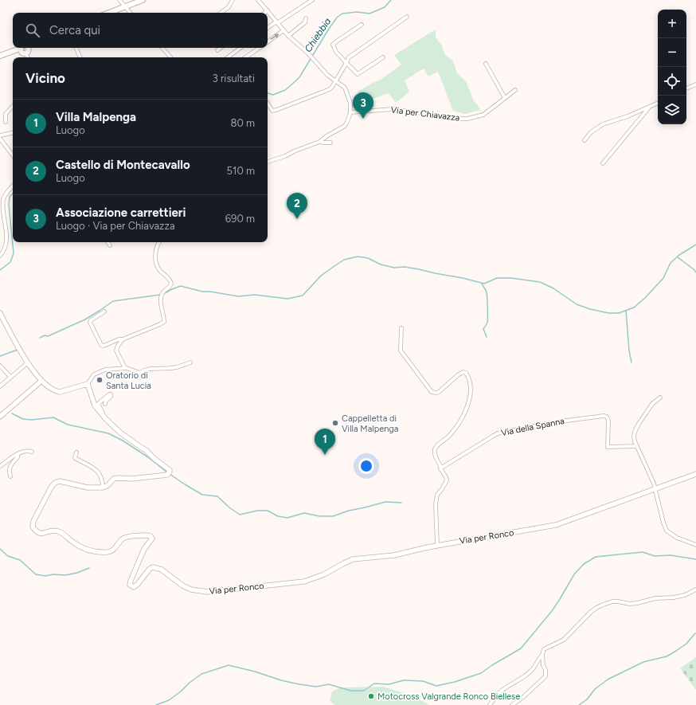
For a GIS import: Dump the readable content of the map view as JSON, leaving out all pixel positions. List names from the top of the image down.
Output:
{
  "streets": {
    "street": ["Via per Chiavazza", "Via della Spanna", "Via per Ronco"]
  },
  "water": ["Chiebbia"],
  "places": ["Oratorio di Santa Lucia", "Cappelletta di Villa Malpenga", "Motocross Valgrande Ronco Biellese"],
  "page": {
    "map_buttons": ["+", "−"],
    "search": "Cerca qui",
    "heading": ["Vicino", "3 risultati"],
    "pins": ["3", "2", "1"],
    "list": [
      {
        "mark": "1",
        "name": "Villa Malpenga",
        "note": "Luogo",
        "value": "80 m"
      },
      {
        "mark": "2",
        "name": "Castello di Montecavallo",
        "note": "Luogo",
        "value": "510 m"
      },
      {
        "mark": "3",
        "name": "Associazione carrettieri",
        "note": "Luogo · Via per Chiavazza",
        "value": "690 m"
      }
    ]
  }
}
